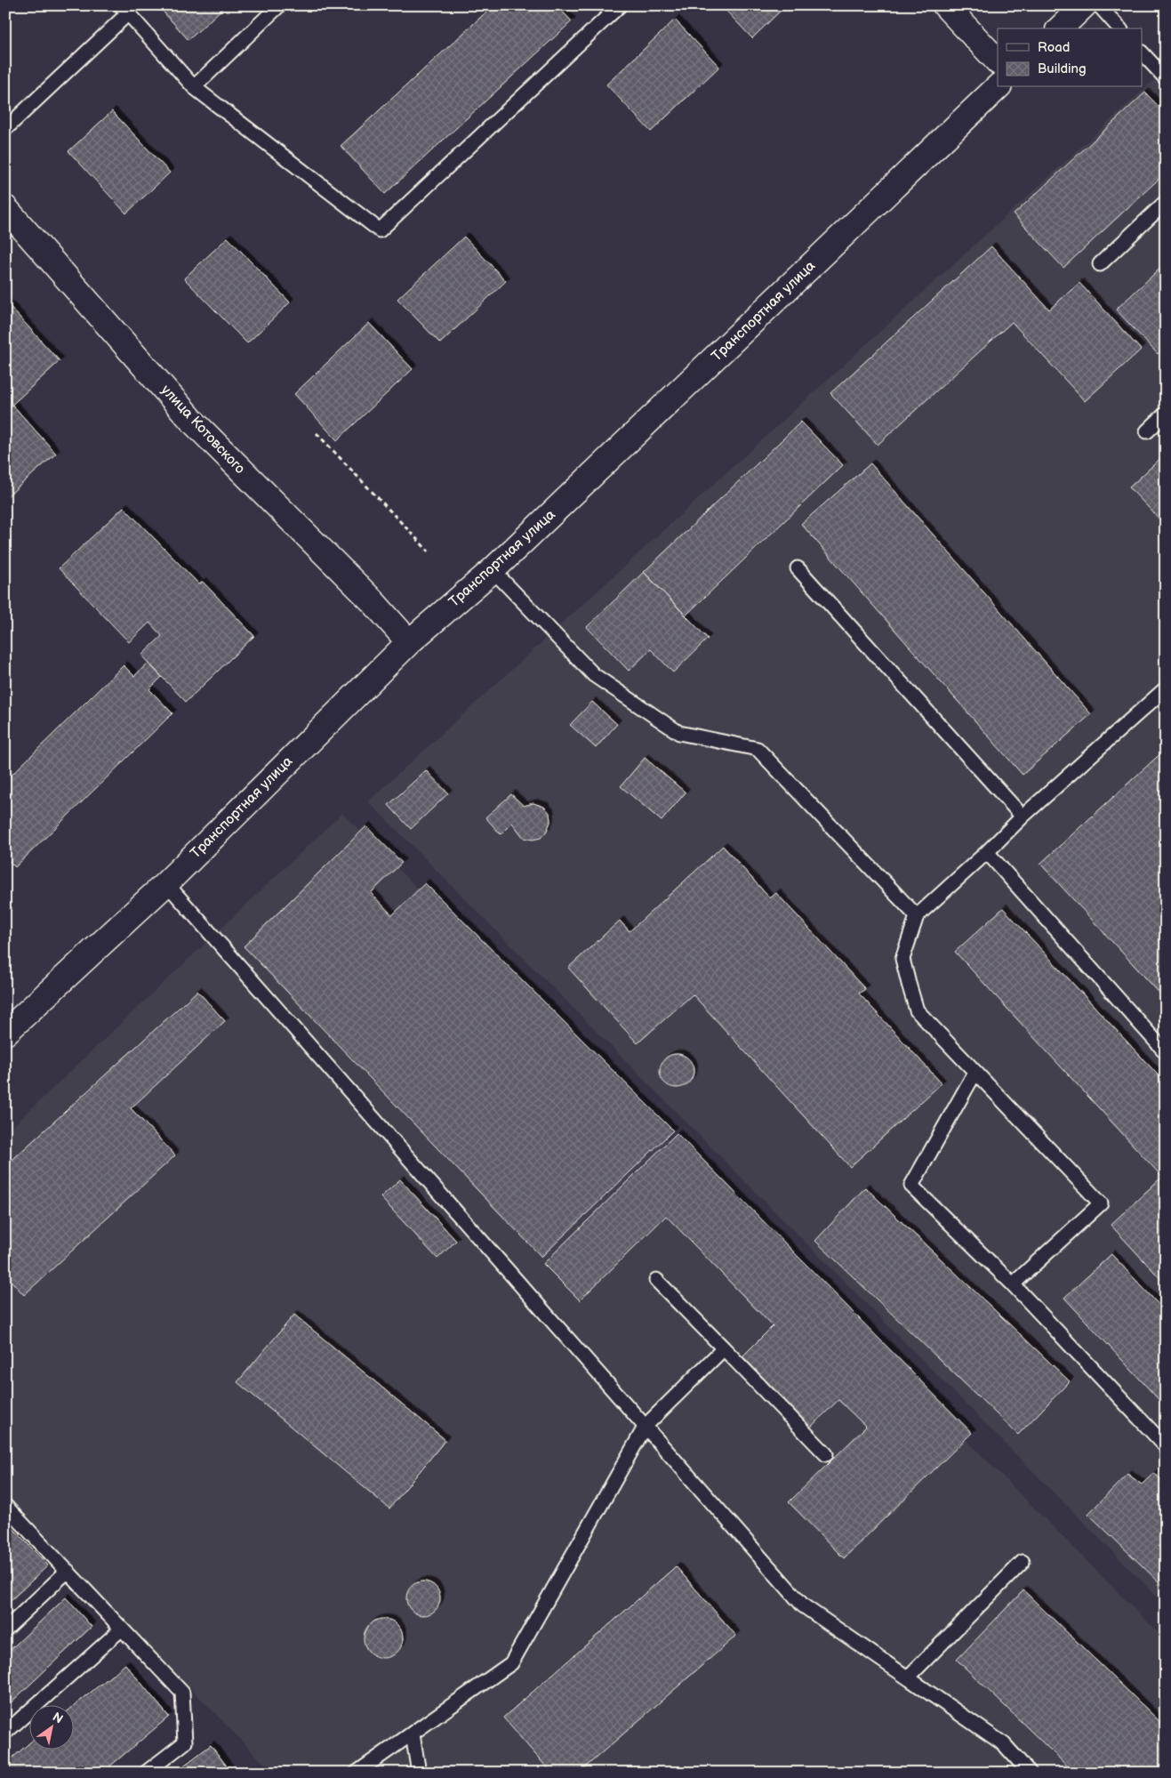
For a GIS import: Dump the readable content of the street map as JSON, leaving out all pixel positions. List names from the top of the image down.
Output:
{
  "streets": {
    "street": ["Транспортная улица", "улица Котовского"]
  },
  "crossings": [
    ["Транспортная улица", "улица Котовского"]
  ],
  "legend": ["Road", "Building"],
  "north": "top right"
}
